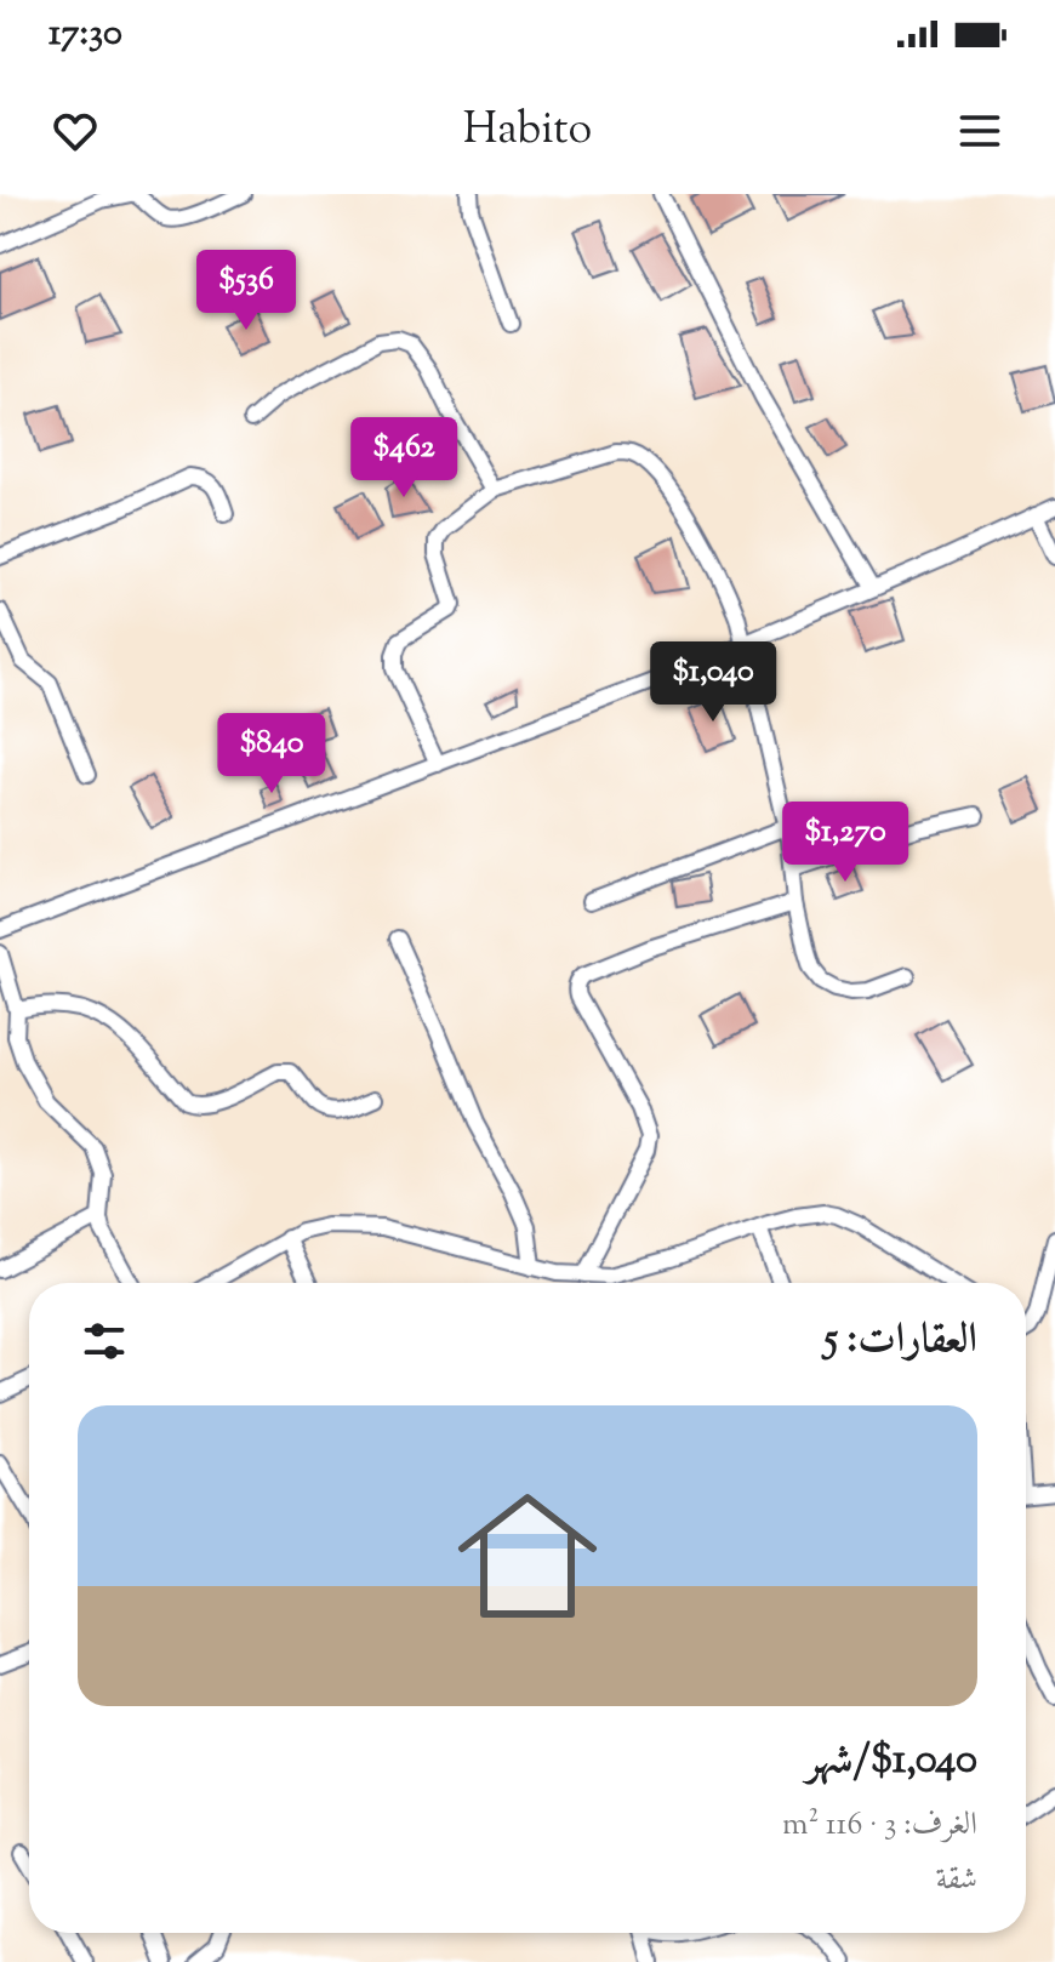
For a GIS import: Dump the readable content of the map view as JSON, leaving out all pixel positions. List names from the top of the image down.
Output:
{
  "page": {
    "status": "17:30",
    "header": "Habito",
    "price": [
      "$536",
      "$462",
      "$1,040",
      "$840",
      "$1,270"
    ],
    "heading": "العقارات: 5",
    "list": [
      {
        "name": "$1,040/شهر",
        "note": "الغرف: 3 · 116 m² · شقة"
      }
    ]
  }
}
